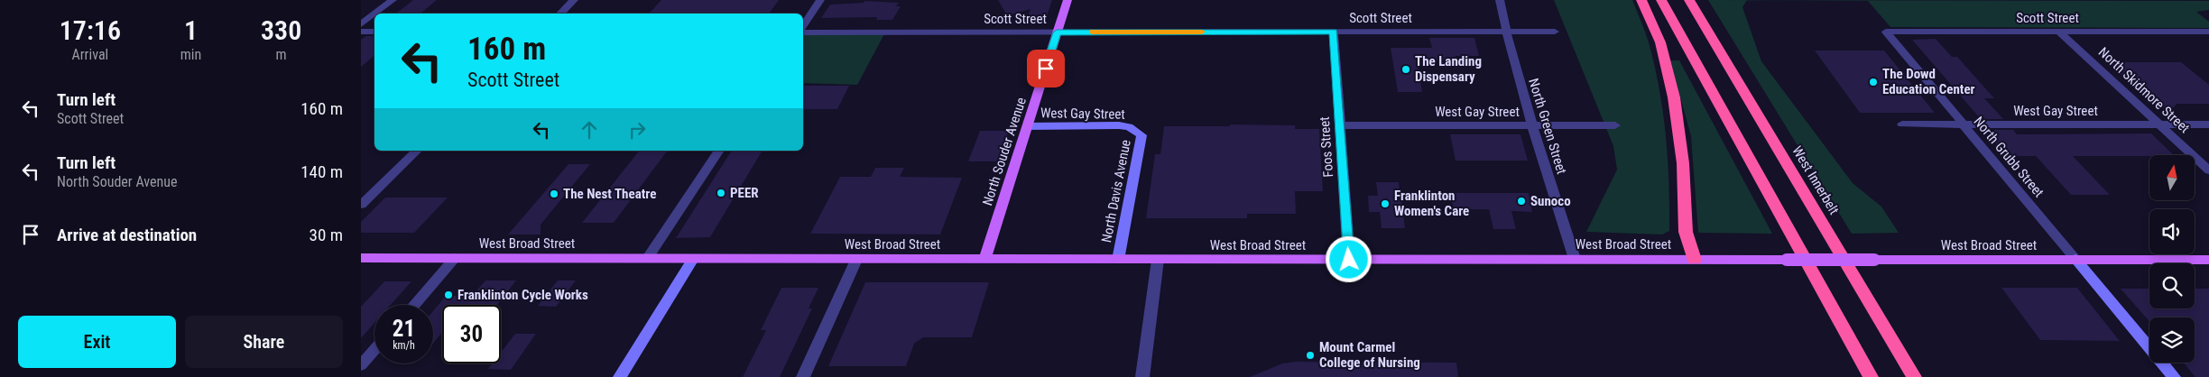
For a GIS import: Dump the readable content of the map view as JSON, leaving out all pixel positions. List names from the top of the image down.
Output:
{
  "streets": {
    "highway": ["West Innerbelt"],
    "main road": ["North Souder Avenue", "West Broad Street"],
    "street": [
      "Scott Street",
      "North Skidmore Street",
      "West Gay Street",
      "North Green Street",
      "Foos Street",
      "North Grubb Street",
      "North Davis Avenue"
    ]
  },
  "crossings": [
    ["Scott Street", "North Skidmore Street"],
    ["Scott Street", "North Green Street"],
    ["Scott Street", "Foos Street"],
    ["Scott Street", "North Souder Avenue"],
    ["Scott Street", "North Grubb Street"],
    ["North Skidmore Street", "West Gay Street"],
    ["West Gay Street", "North Green Street"],
    ["West Gay Street", "Foos Street"],
    ["West Gay Street", "North Souder Avenue"],
    ["West Gay Street", "North Grubb Street"],
    ["West Gay Street", "North Davis Avenue"],
    ["North Green Street", "West Broad Street"],
    ["Foos Street", "West Broad Street"],
    ["North Souder Avenue", "West Broad Street"],
    ["North Grubb Street", "West Broad Street"],
    ["North Davis Avenue", "West Broad Street"]
  ],
  "places": [
    "The Landing Dispensary",
    "The Dowd Education Center",
    "PEER",
    "The Nest Theatre",
    "Sunoco",
    "Franklinton Women's Care",
    "Franklinton Cycle Works",
    "Mount Carmel College of Nursing"
  ],
  "north": "top",
  "page": {
    "eta": [
      "17:16",
      "Arrival",
      "1",
      "min",
      "330",
      "m"
    ],
    "turn": ["160 m", "Scott Street"],
    "list": [
      {
        "name": "Turn left",
        "note": "Scott Street",
        "value": "160 m"
      },
      {
        "name": "Turn left",
        "note": "North Souder Avenue",
        "value": "140 m"
      },
      {
        "name": "Arrive at destination",
        "value": "30 m"
      }
    ],
    "speed": "21 km/h",
    "limit": "30",
    "buttons": ["Exit", "Share"]
  }
}
